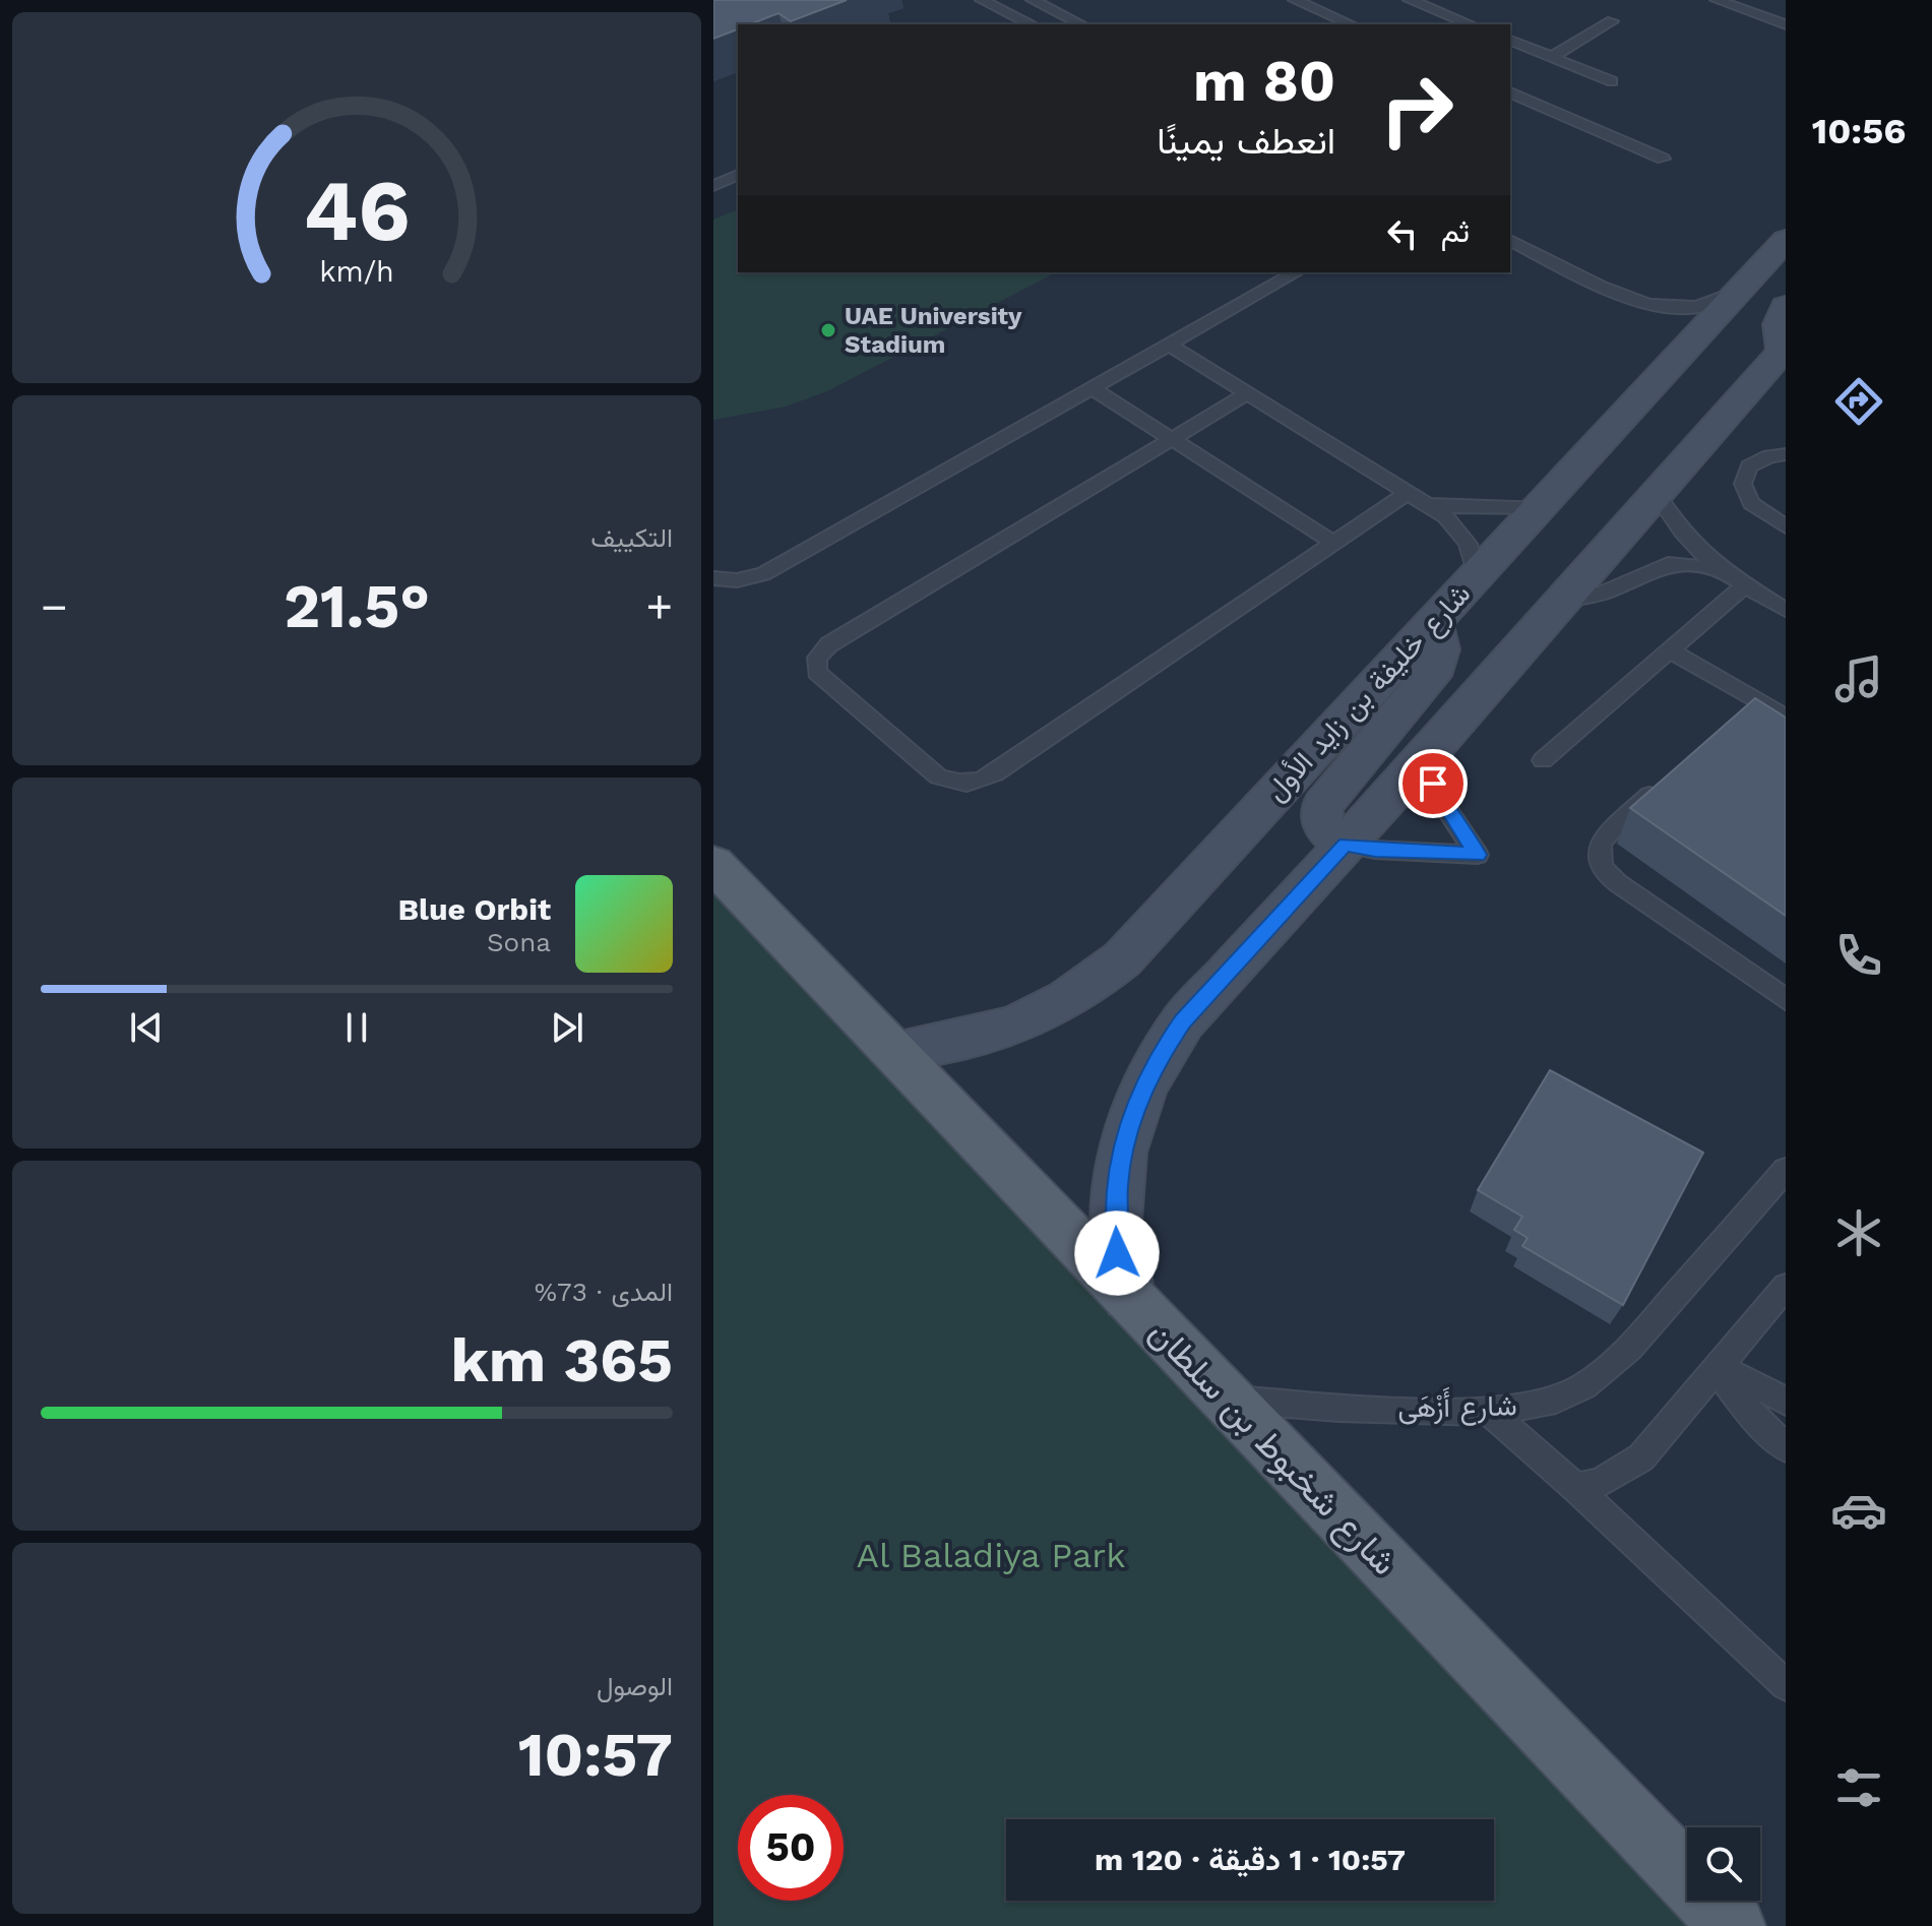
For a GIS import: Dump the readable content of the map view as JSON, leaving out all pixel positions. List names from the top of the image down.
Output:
{
  "streets": {
    "main road": ["شارع خليفة بن زايد الأول", "شارع شخبوط بن سلطان"],
    "lane": ["شارع أَزْهَى"]
  },
  "crossings": [
    ["شارع خليفة بن زايد الأول", "شارع شخبوط بن سلطان"],
    ["شارع أَزْهَى", "شارع شخبوط بن سلطان"]
  ],
  "parks": ["Al Baladiya Park"],
  "places": ["UAE University Stadium"],
  "page": {
    "tabs": "10:56",
    "turn": ["80 m", "انعطف يمينًا"],
    "then": "ثم",
    "tile": [
      "التكييف",
      ["المدى · 73%", "365 km"],
      ["الوصول", "10:57"]
    ],
    "heat": ["−", "21.5°", "+"],
    "song": ["Blue Orbit", "Sona"],
    "limit": "50",
    "trip": "10:57 · 1 دقيقة · 120 m",
    "gauge": ["46", "km/h"]
  }
}
